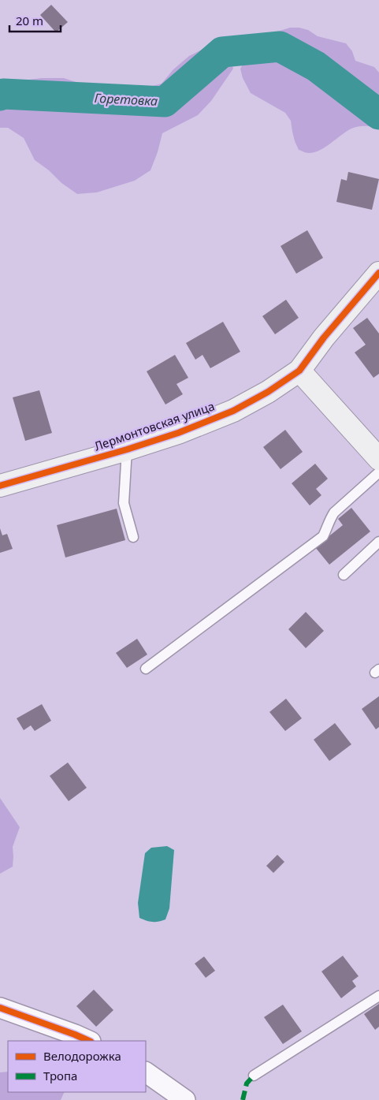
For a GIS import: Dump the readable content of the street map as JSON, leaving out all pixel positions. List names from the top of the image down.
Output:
{
  "streets": {
    "street": ["Лермонтовская улица"]
  },
  "water": ["Горетовка"],
  "legend": ["Велодорожка", "Тропа"],
  "scale_bar": "20 m"
}
